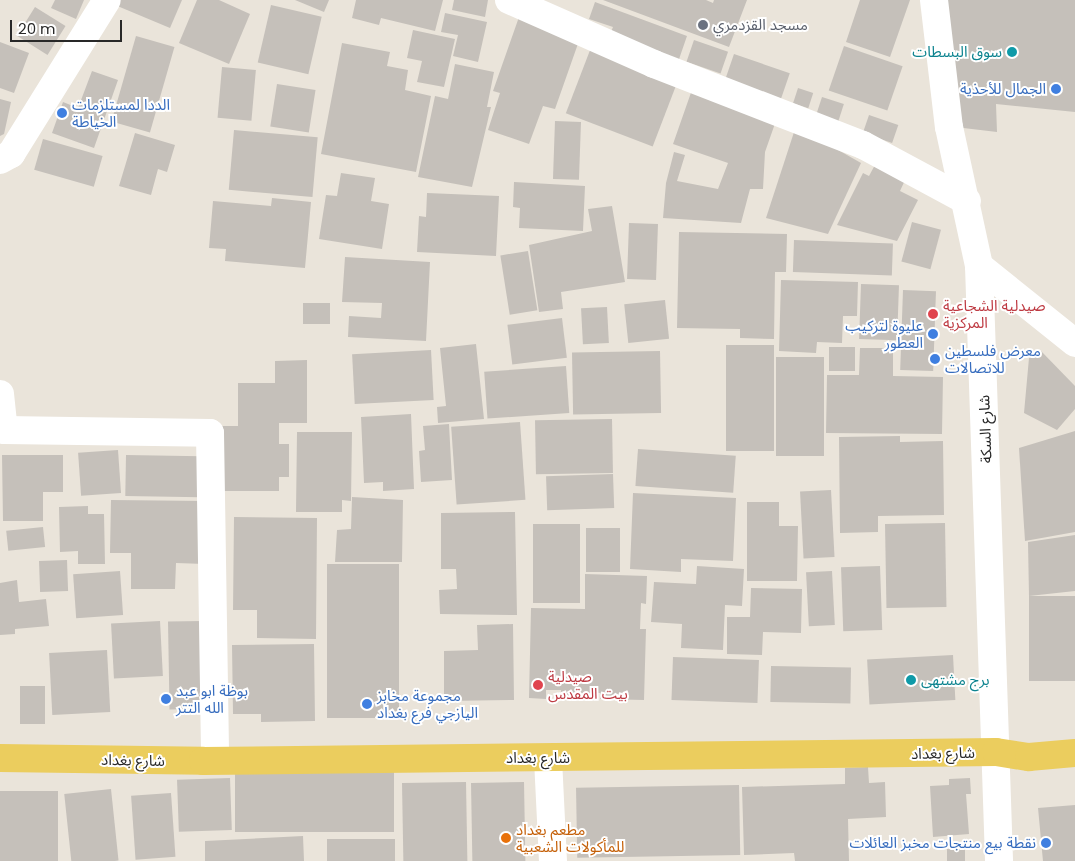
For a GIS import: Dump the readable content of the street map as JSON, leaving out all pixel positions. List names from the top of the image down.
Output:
{
  "streets": {
    "main road": ["شارع بغداد"],
    "street": ["شارع السكة"]
  },
  "crossings": [
    ["شارع السكة", "شارع بغداد"]
  ],
  "places": [
    "مسجد القزدمري",
    "سوق البسطات",
    "الجمال للأحذية",
    "الددا لمستلزمات الخياطة",
    "صيدلية الشجاعية المركزية",
    "عليوة لتركيب العطور",
    "معرض فلسطين للاتصالات",
    "برج مشتهى",
    "صيدلية بيت المقدس",
    "بوظة ابو عبد الله التتر",
    "مجموعة مخابز اليازجي فرع بغداد",
    "مطعم بغداد للمأكولات الشعبية",
    "نقطة بيع منتجات مخبز العائلات"
  ],
  "scale_bar": "20 m"
}
